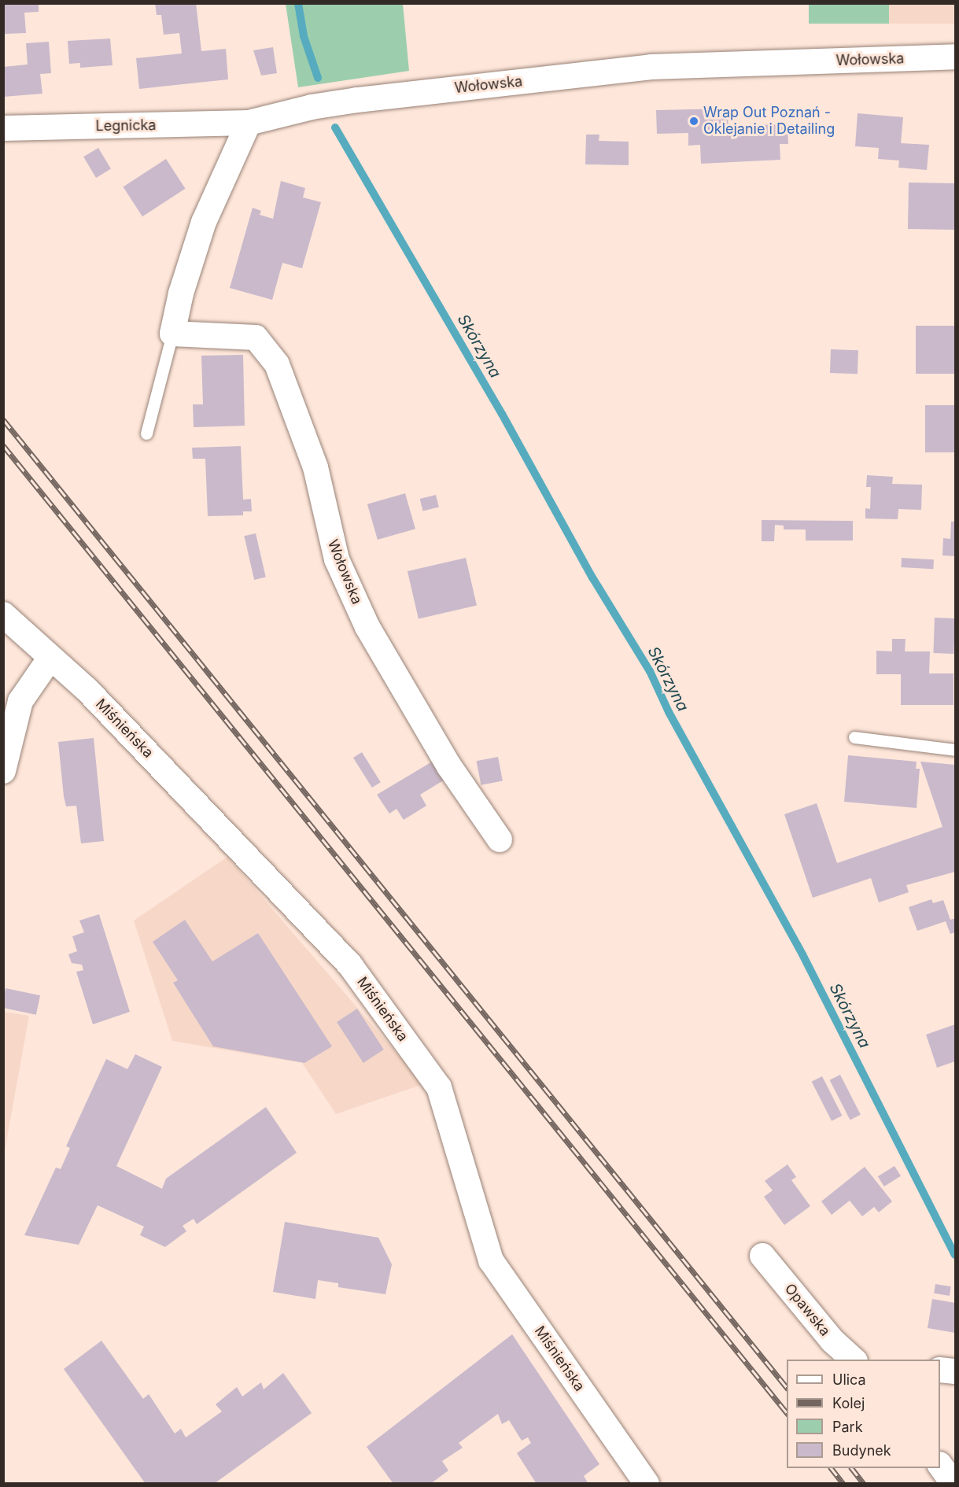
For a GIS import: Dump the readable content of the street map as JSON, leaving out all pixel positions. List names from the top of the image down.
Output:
{
  "streets": {
    "street": [
      "Wołowska",
      "Legnicka",
      "Miśnieńska",
      "Opawska"
    ]
  },
  "crossings": [
    ["Wołowska", "Legnicka"]
  ],
  "water": ["Skórzyna"],
  "places": ["Wrap Out Poznań - Oklejanie i Detailing"],
  "legend": [
    "Ulica",
    "Kolej",
    "Park",
    "Budynek"
  ]
}
